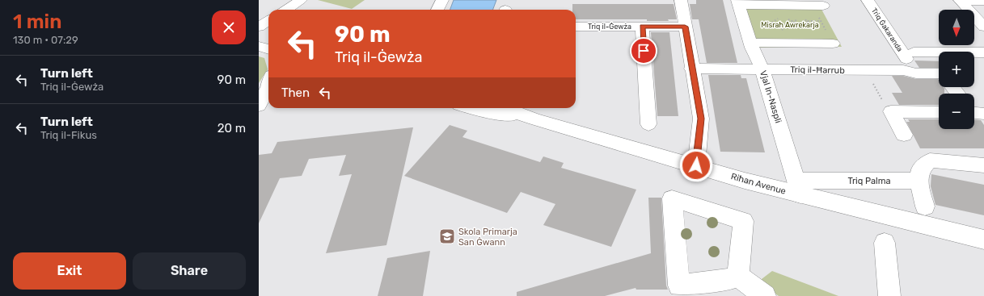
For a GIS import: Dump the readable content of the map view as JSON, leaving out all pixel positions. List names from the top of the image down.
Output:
{
  "streets": {
    "street": [
      "Triq il-Ġewża",
      "Triq Ġakaranda",
      "Triq il-Ħarrub",
      "Vjal In-Naspli",
      "Triq Palma",
      "Riħan Avenue"
    ]
  },
  "crossings": [
    ["Triq il-Ħarrub", "Vjal In-Naspli"],
    ["Vjal In-Naspli", "Triq Palma"],
    ["Vjal In-Naspli", "Riħan Avenue"],
    ["Triq Palma", "Riħan Avenue"]
  ],
  "parks": ["Misraħ Awrekarja"],
  "places": {
    "school or university": ["Skola Primarja San Ġwann"]
  },
  "north": "bottom",
  "page": {
    "heading": ["1 min", "130 m · 07:29"],
    "map_buttons": ["+", "−"],
    "turn": ["90 m", "Triq il-Ġewża"],
    "list": [
      {
        "name": "Turn left",
        "note": "Triq il-Ġewża",
        "value": "90 m"
      },
      {
        "name": "Turn left",
        "note": "Triq il-Fikus",
        "value": "20 m"
      }
    ],
    "then": "Then",
    "buttons": ["Exit", "Share"]
  }
}
